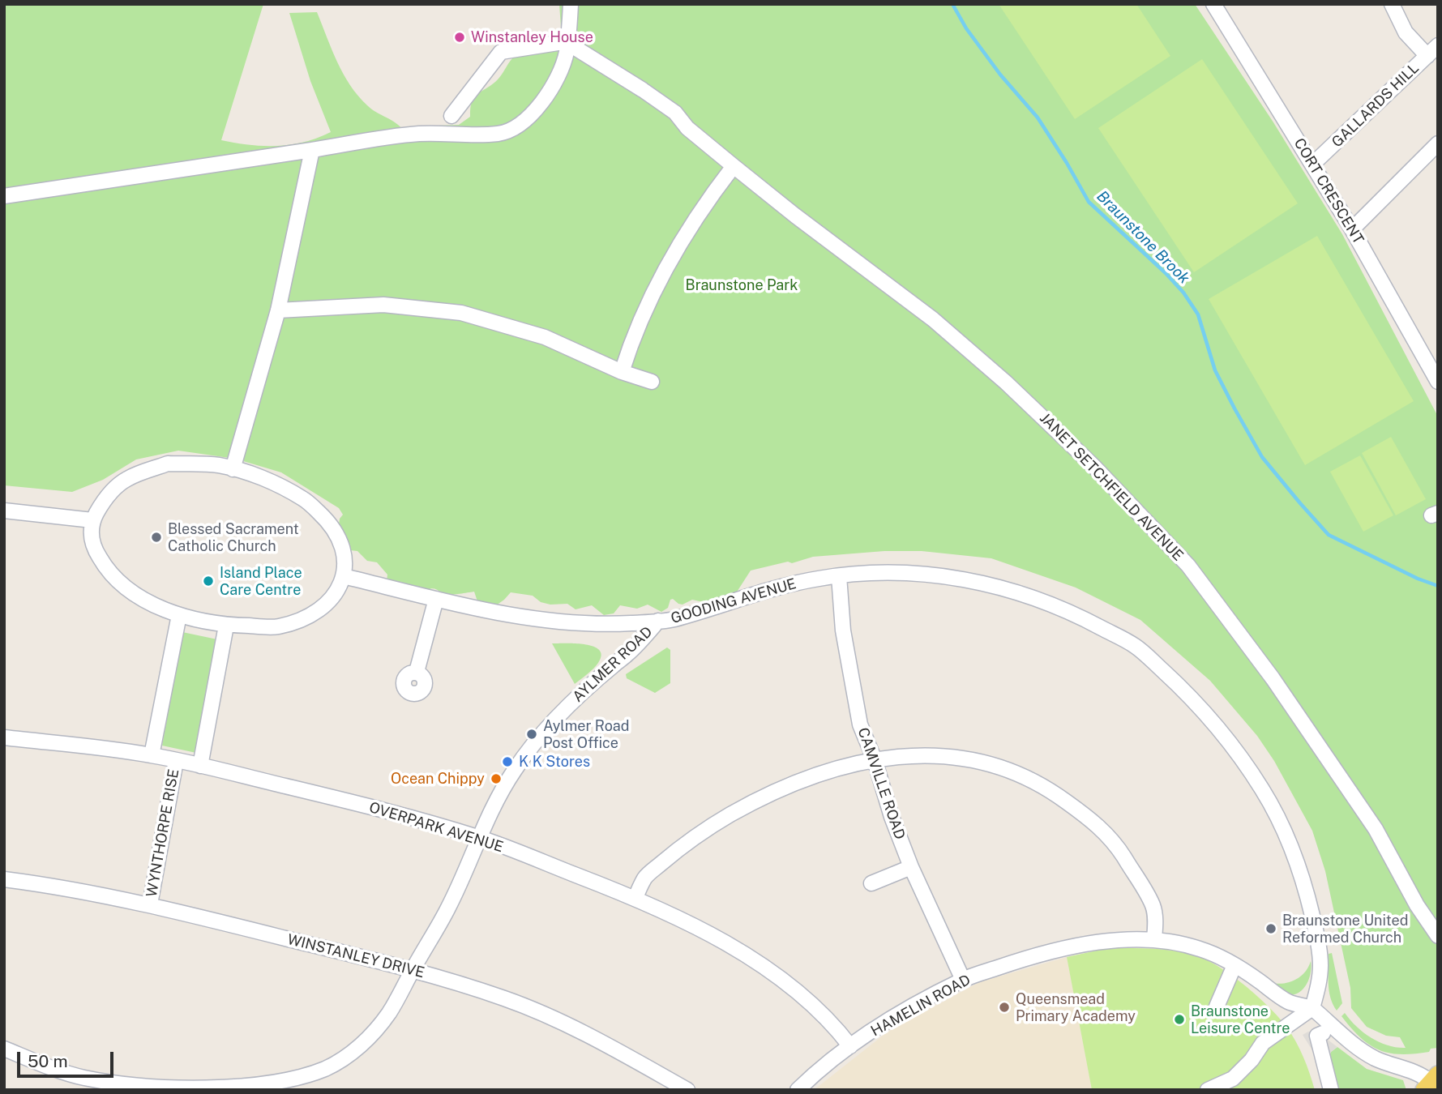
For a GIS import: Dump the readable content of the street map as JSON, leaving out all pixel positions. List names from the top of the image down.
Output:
{
  "streets": {
    "street": [
      "GALLARDS HILL",
      "CORT CRESCENT",
      "JANET SETCHFIELD AVENUE",
      "GOODING AVENUE",
      "AYLMER ROAD",
      "CAMVILLE ROAD",
      "OVERPARK AVENUE",
      "WYNTHORPE RISE",
      "WINSTANLEY DRIVE",
      "HAMELIN ROAD"
    ]
  },
  "crossings": [
    ["GALLARDS HILL", "CORT CRESCENT"],
    ["GOODING AVENUE", "AYLMER ROAD"],
    ["GOODING AVENUE", "CAMVILLE ROAD"],
    ["GOODING AVENUE", "HAMELIN ROAD"],
    ["AYLMER ROAD", "OVERPARK AVENUE"],
    ["AYLMER ROAD", "WINSTANLEY DRIVE"],
    ["CAMVILLE ROAD", "HAMELIN ROAD"],
    ["OVERPARK AVENUE", "WYNTHORPE RISE"],
    ["OVERPARK AVENUE", "HAMELIN ROAD"],
    ["WYNTHORPE RISE", "WINSTANLEY DRIVE"]
  ],
  "water": ["Braunstone Brook"],
  "parks": ["Braunstone Park"],
  "places": [
    "Winstanley House",
    "Blessed Sacrament Catholic Church",
    "Island Place Care Centre",
    "Aylmer Road Post Office",
    "K K Stores",
    "Ocean Chippy",
    "Braunstone United Reformed Church",
    "Queensmead Primary Academy",
    "Braunstone Leisure Centre"
  ],
  "scale_bar": "50 m"
}
